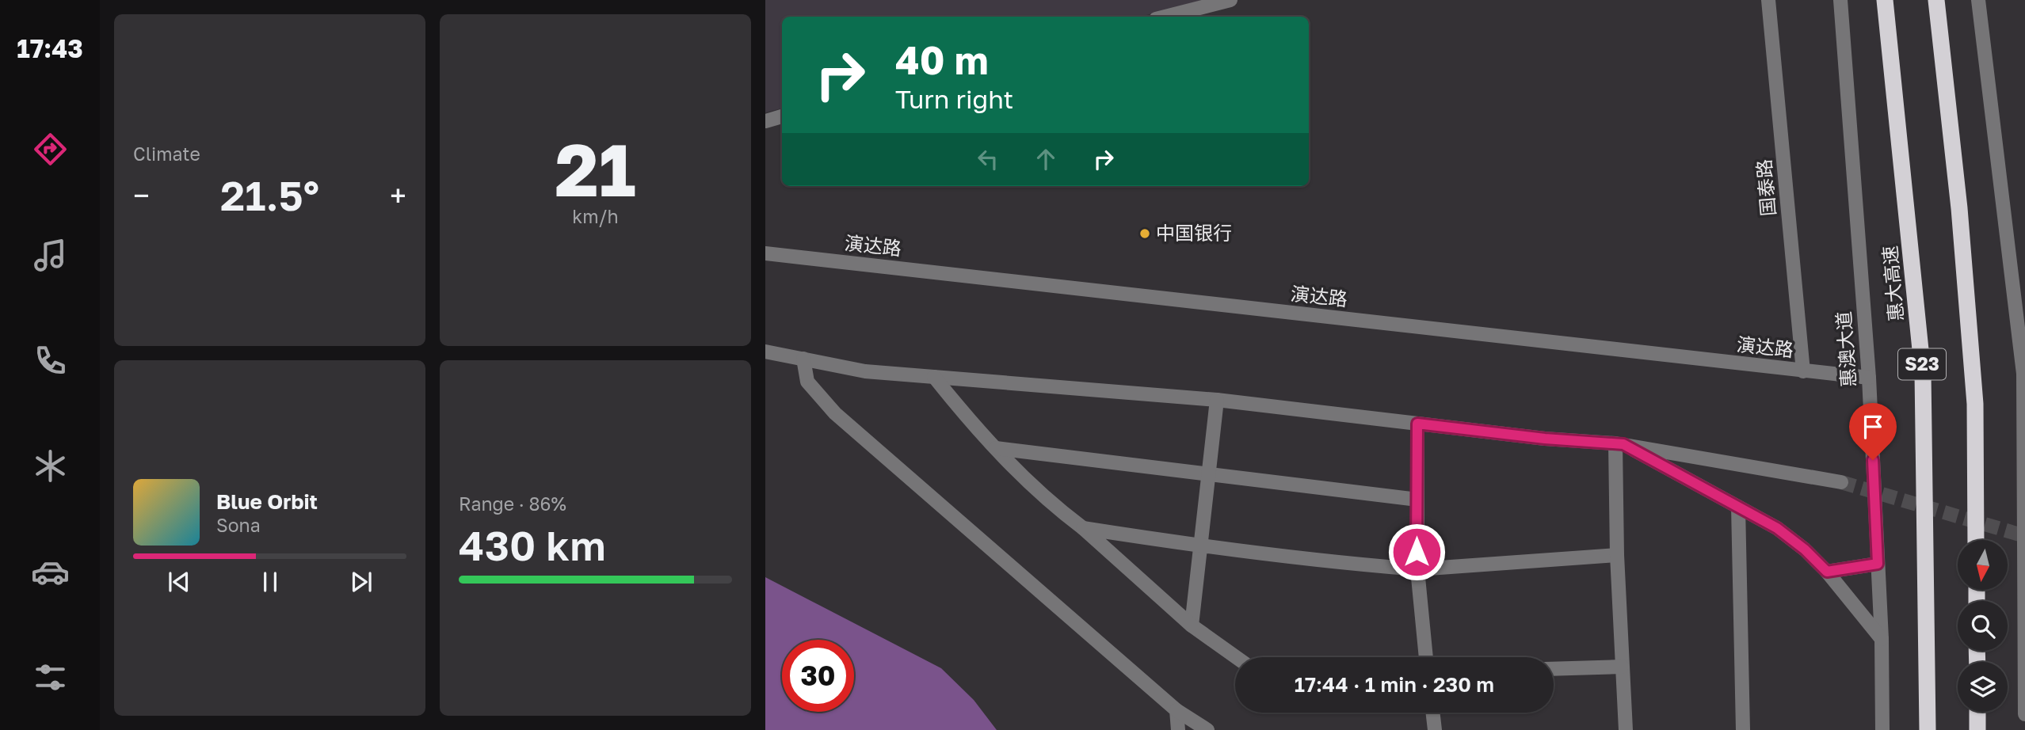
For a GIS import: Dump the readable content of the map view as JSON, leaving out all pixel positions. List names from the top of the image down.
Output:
{
  "streets": {
    "highway": ["惠大高速", "S23"],
    "street": ["国泰路", "演达路", "惠澳大道"]
  },
  "crossings": [
    ["国泰路", "演达路"],
    ["演达路", "惠澳大道"]
  ],
  "places": ["中国银行"],
  "north": "bottom",
  "page": {
    "tabs": "17:43",
    "tile": [
      "Climate",
      ["21", "km/h"],
      ["Range · 86%", "430 km"]
    ],
    "turn": ["40 m", "Turn right"],
    "heat": ["−", "21.5°", "+"],
    "song": ["Blue Orbit", "Sona"],
    "limit": "30",
    "trip": "17:44 · 1 min · 230 m"
  }
}
